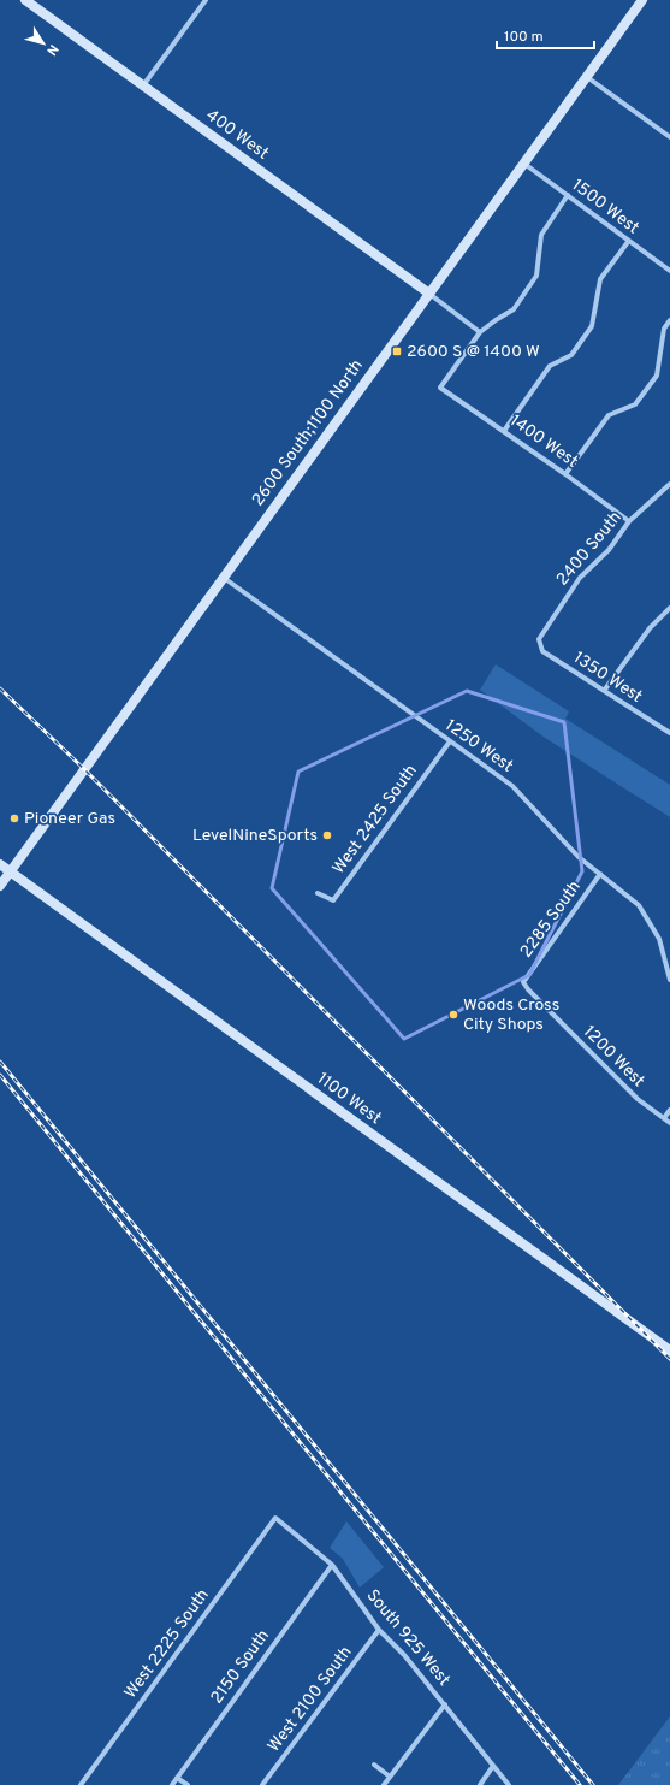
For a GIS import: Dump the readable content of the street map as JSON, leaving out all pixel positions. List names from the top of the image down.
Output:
{
  "streets": {
    "street": [
      "400 West",
      "1500 West",
      "2600 South;1100 North",
      "1400 West",
      "2400 South",
      "1350 West",
      "1250 West",
      "West 2425 South",
      "2285 South",
      "1200 West",
      "1100 West",
      "South 925 West",
      "West 2225 South",
      "2150 South",
      "West 2100 South"
    ]
  },
  "crossings": [
    ["400 West", "2600 South;1100 North"],
    ["1500 West", "2600 South;1100 North"],
    ["2600 South;1100 North", "1250 West"],
    ["2600 South;1100 North", "1100 West"],
    ["1400 West", "2400 South"],
    ["2400 South", "1350 West"],
    ["1250 West", "West 2425 South"],
    ["1250 West", "2285 South"],
    ["2285 South", "1200 West"],
    ["South 925 West", "West 2225 South"],
    ["South 925 West", "2150 South"],
    ["South 925 West", "West 2100 South"]
  ],
  "places": {
    "transit": ["2600 S @ 1400 W"],
    "other": ["Pioneer Gas", "LevelNineSports", "Woods Cross City Shops"]
  },
  "scale_bar": "100 m",
  "north": "bottom right"
}
